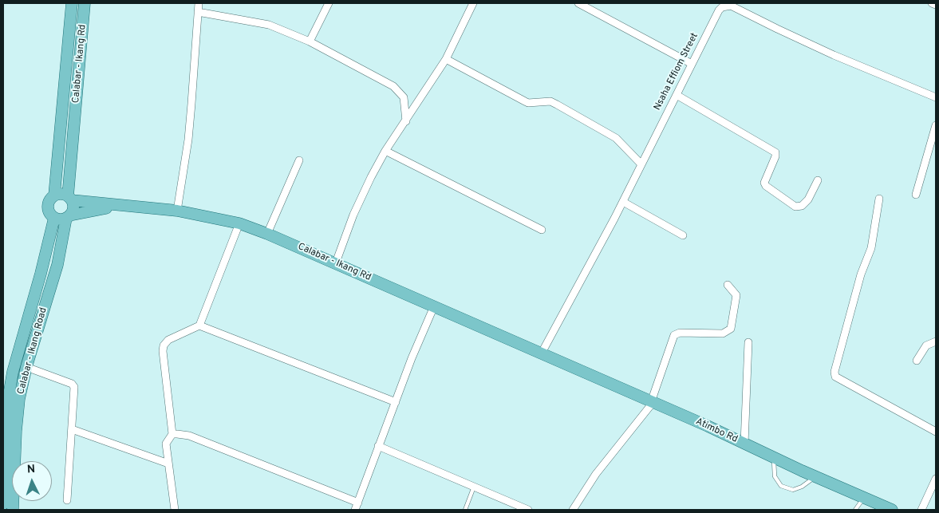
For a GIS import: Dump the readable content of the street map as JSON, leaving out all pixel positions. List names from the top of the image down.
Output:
{
  "streets": {
    "main road": ["Calabar - Ikang Rd", "Calabar - Ikang Road", "Atimbo Rd"],
    "street": ["Nsaha Effiom Street"]
  },
  "crossings": [
    ["Calabar - Ikang Rd", "Nsaha Effiom Street"],
    ["Calabar - Ikang Rd", "Calabar - Ikang Road"],
    ["Calabar - Ikang Rd", "Atimbo Rd"],
    ["Nsaha Effiom Street", "Atimbo Rd"]
  ],
  "north": "top"
}
